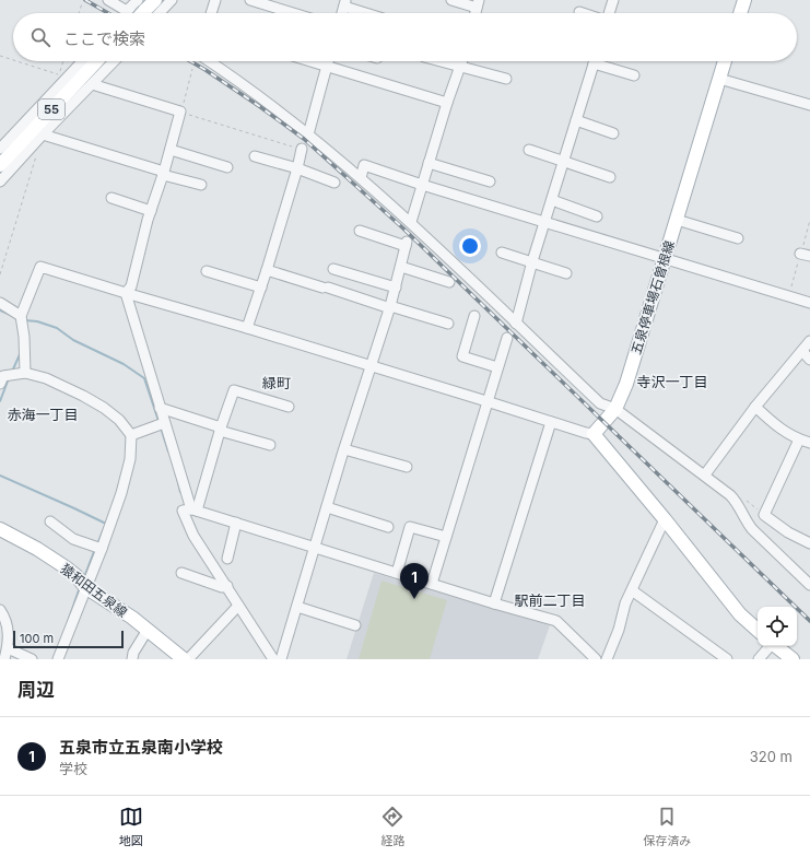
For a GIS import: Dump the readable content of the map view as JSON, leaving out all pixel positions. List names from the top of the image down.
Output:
{
  "streets": {
    "main road": ["55", "五泉停車場石曽根線", "猿和田五泉線"]
  },
  "districts": [
    "寺沢一丁目",
    "緑町",
    "赤海一丁目",
    "駅前二丁目"
  ],
  "scale_bar": "100 m",
  "page": {
    "search": "ここで検索",
    "pins": "1",
    "scale": "100 m",
    "heading": "周辺",
    "list": [
      {
        "mark": "1",
        "name": "五泉市立五泉南小学校",
        "note": "学校",
        "value": "320 m"
      }
    ],
    "nav": ["地図", "経路", "保存済み"]
  }
}
